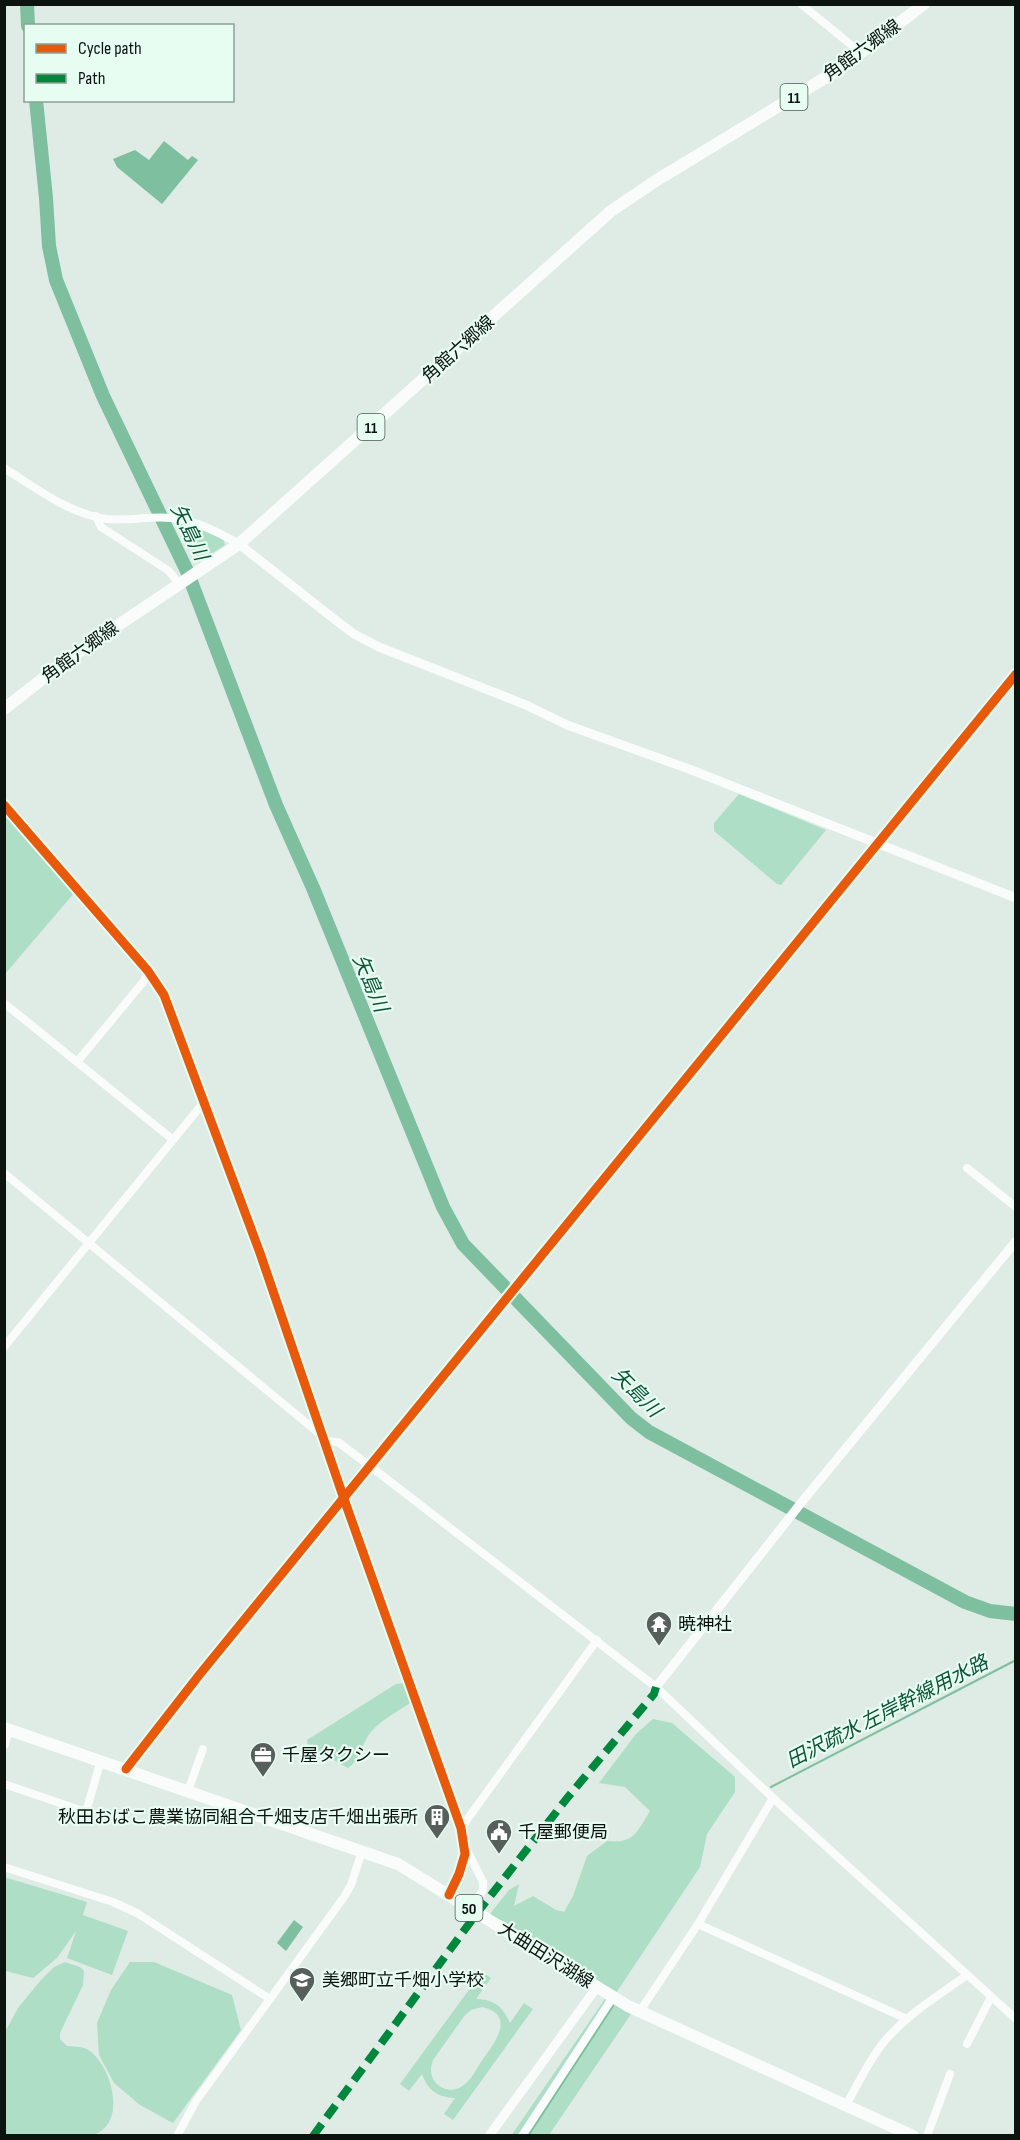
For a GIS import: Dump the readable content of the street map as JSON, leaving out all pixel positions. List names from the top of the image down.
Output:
{
  "streets": {
    "main road": [
      "角館六郷線",
      "11",
      "50",
      "大曲田沢湖線"
    ]
  },
  "water": ["矢島川", "田沢疏水 左岸幹線用水路"],
  "places": {
    "temple": ["暁神社"],
    "office": ["千屋タクシー"],
    "building": ["秋田おばこ農業協同組合千畑支店千畑出張所"],
    "public building": ["千屋郵便局"],
    "school or university": ["美郷町立千畑小学校"]
  },
  "legend": ["Cycle path", "Path"]
}
